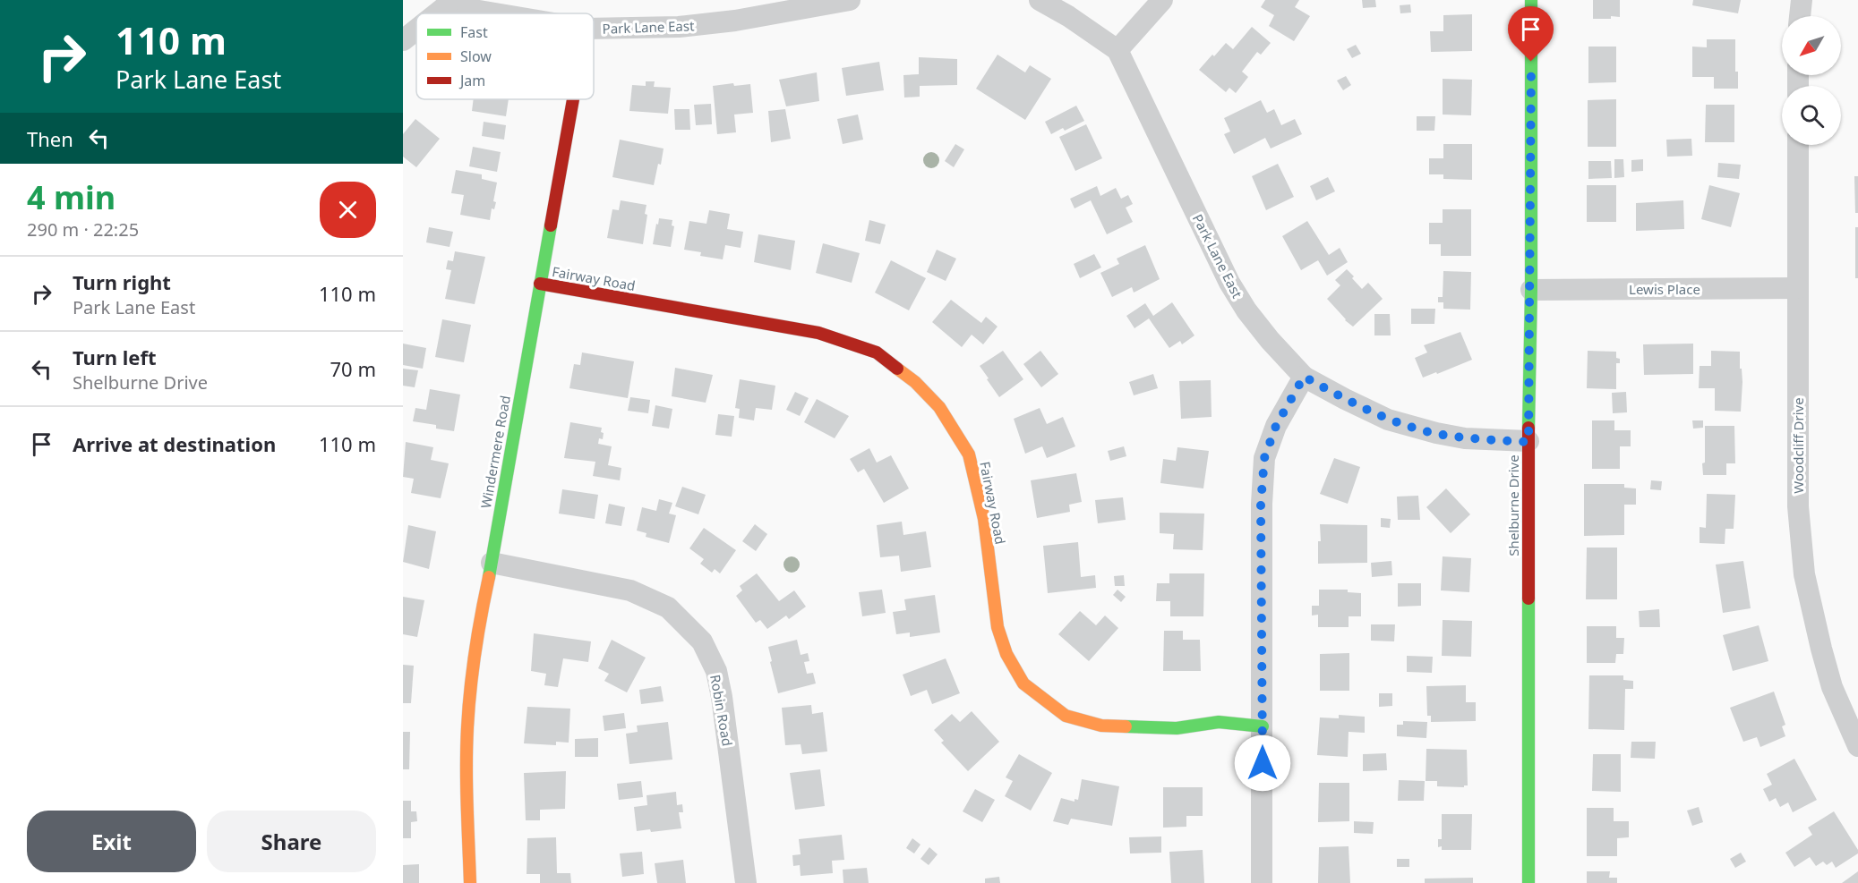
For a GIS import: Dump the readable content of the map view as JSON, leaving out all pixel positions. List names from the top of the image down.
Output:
{
  "streets": {
    "street": [
      "Park Lane East",
      "Fairway Road",
      "Lewis Place",
      "Woodcliff Drive",
      "Windermere Road",
      "Shelburne Drive",
      "Robin Road"
    ]
  },
  "crossings": [
    ["Park Lane East", "Shelburne Drive"],
    ["Fairway Road", "Windermere Road"],
    ["Lewis Place", "Woodcliff Drive"],
    ["Lewis Place", "Shelburne Drive"],
    ["Windermere Road", "Robin Road"]
  ],
  "legend": ["Fast", "Slow", "Jam"],
  "north": "bottom left",
  "page": {
    "turn": ["110 m", "Park Lane East"],
    "then": "Then",
    "heading": ["4 min", "290 m · 22:25"],
    "list": [
      {
        "name": "Turn right",
        "note": "Park Lane East",
        "value": "110 m"
      },
      {
        "name": "Turn left",
        "note": "Shelburne Drive",
        "value": "70 m"
      },
      {
        "name": "Arrive at destination",
        "value": "110 m"
      }
    ],
    "buttons": ["Exit", "Share"]
  }
}
